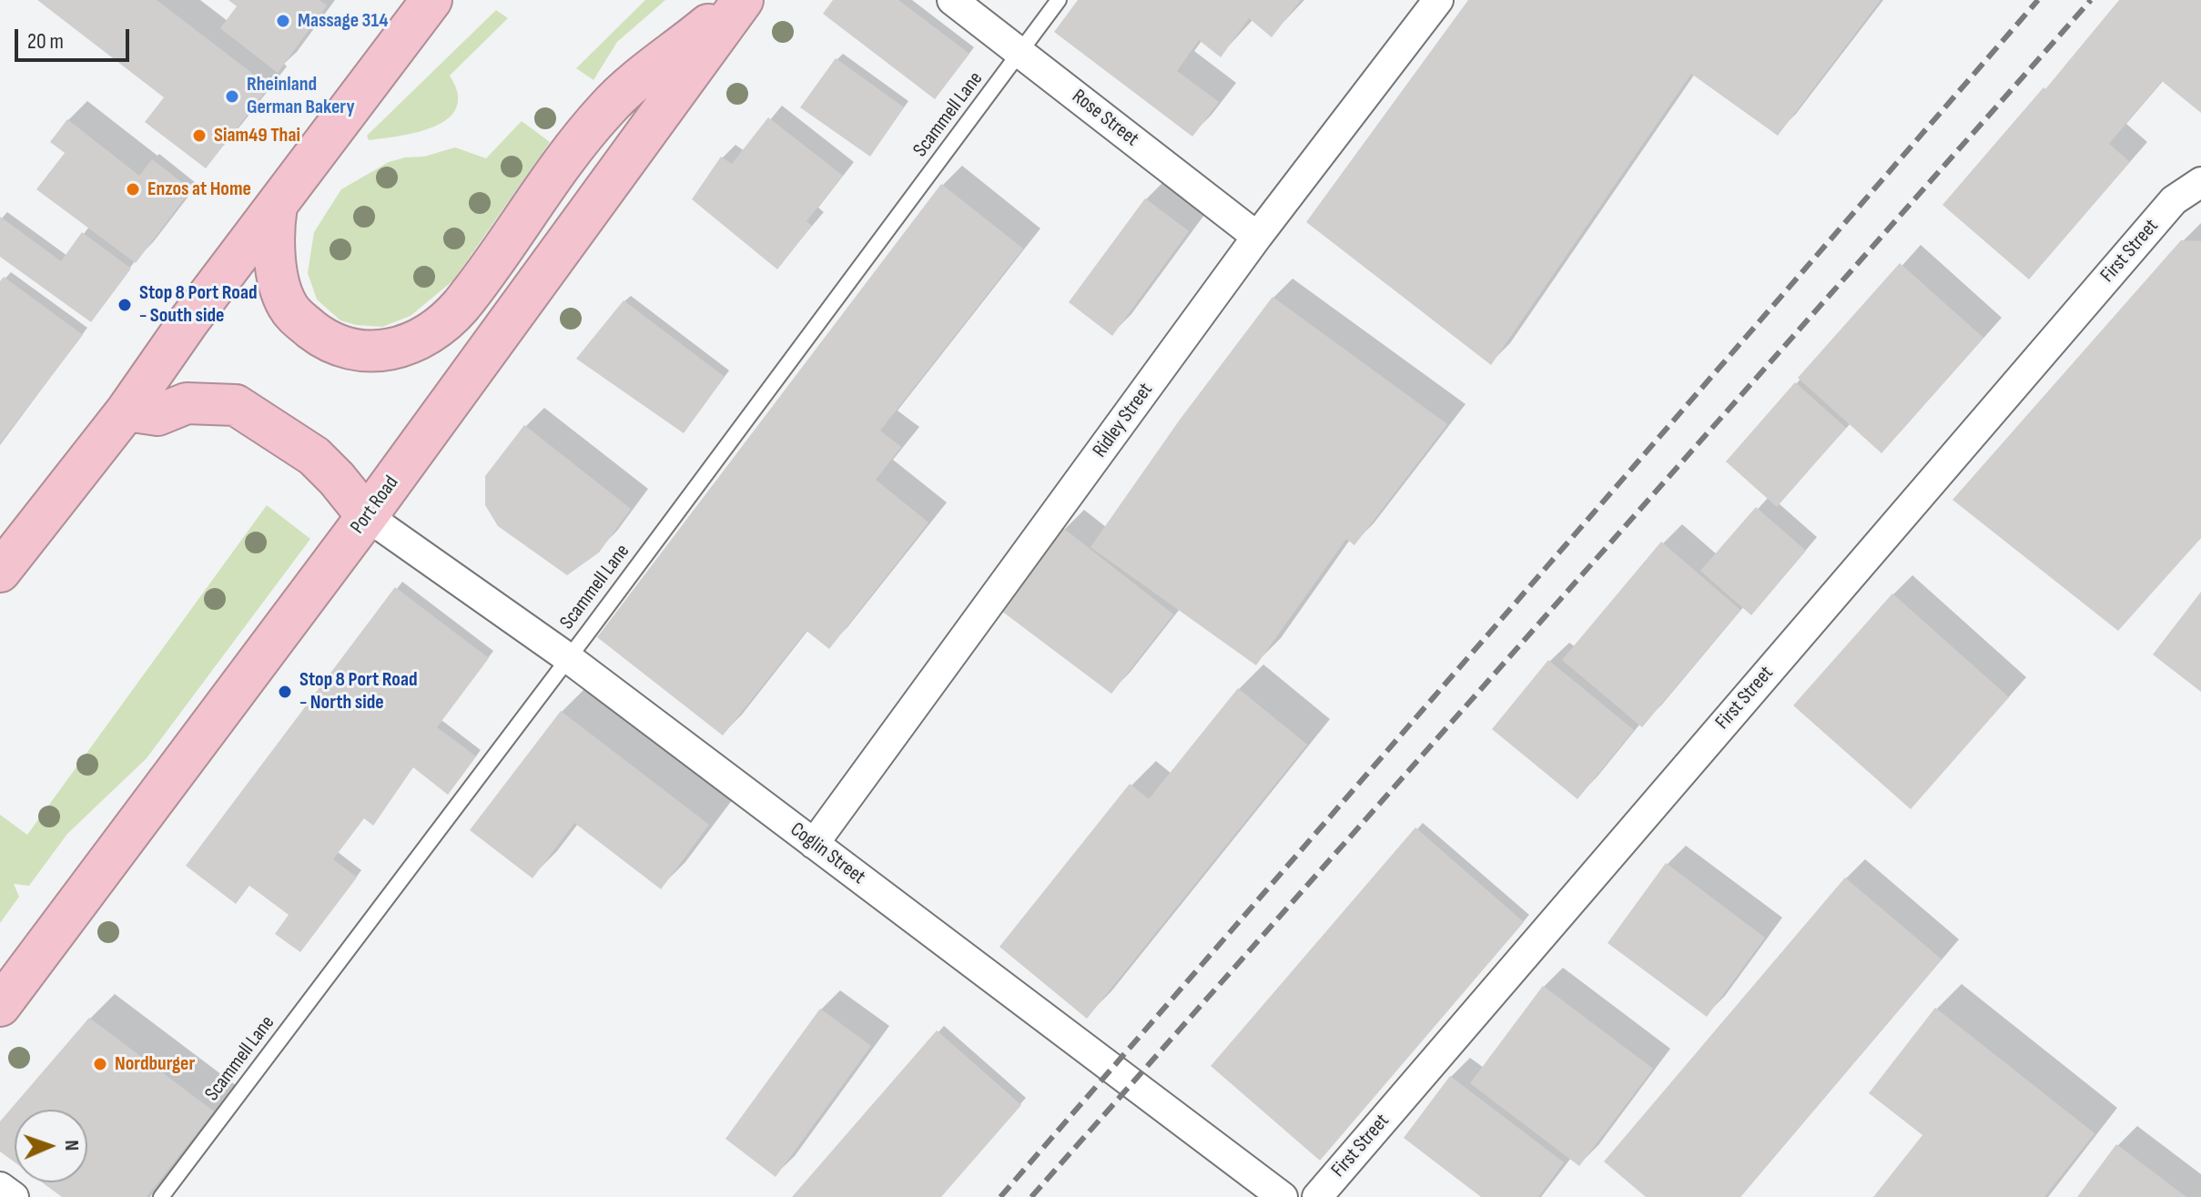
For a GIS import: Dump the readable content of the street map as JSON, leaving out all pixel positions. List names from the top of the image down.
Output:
{
  "streets": {
    "highway": ["Port Road"],
    "street": [
      "Rose Street",
      "First Street",
      "Ridley Street",
      "Coglin Street"
    ],
    "lane": ["Scammell Lane"]
  },
  "crossings": [
    ["Scammell Lane", "Rose Street"],
    ["Scammell Lane", "Coglin Street"],
    ["Rose Street", "Ridley Street"],
    ["Ridley Street", "Coglin Street"],
    ["Port Road", "Coglin Street"]
  ],
  "places": [
    "Massage 314",
    "Rheinland German Bakery",
    "Siam49 Thai",
    "Enzos at Home",
    "Stop 8 Port Road - South side",
    "Stop 8 Port Road - North side",
    "Nordburger"
  ],
  "scale_bar": "20 m",
  "north": "right"
}
